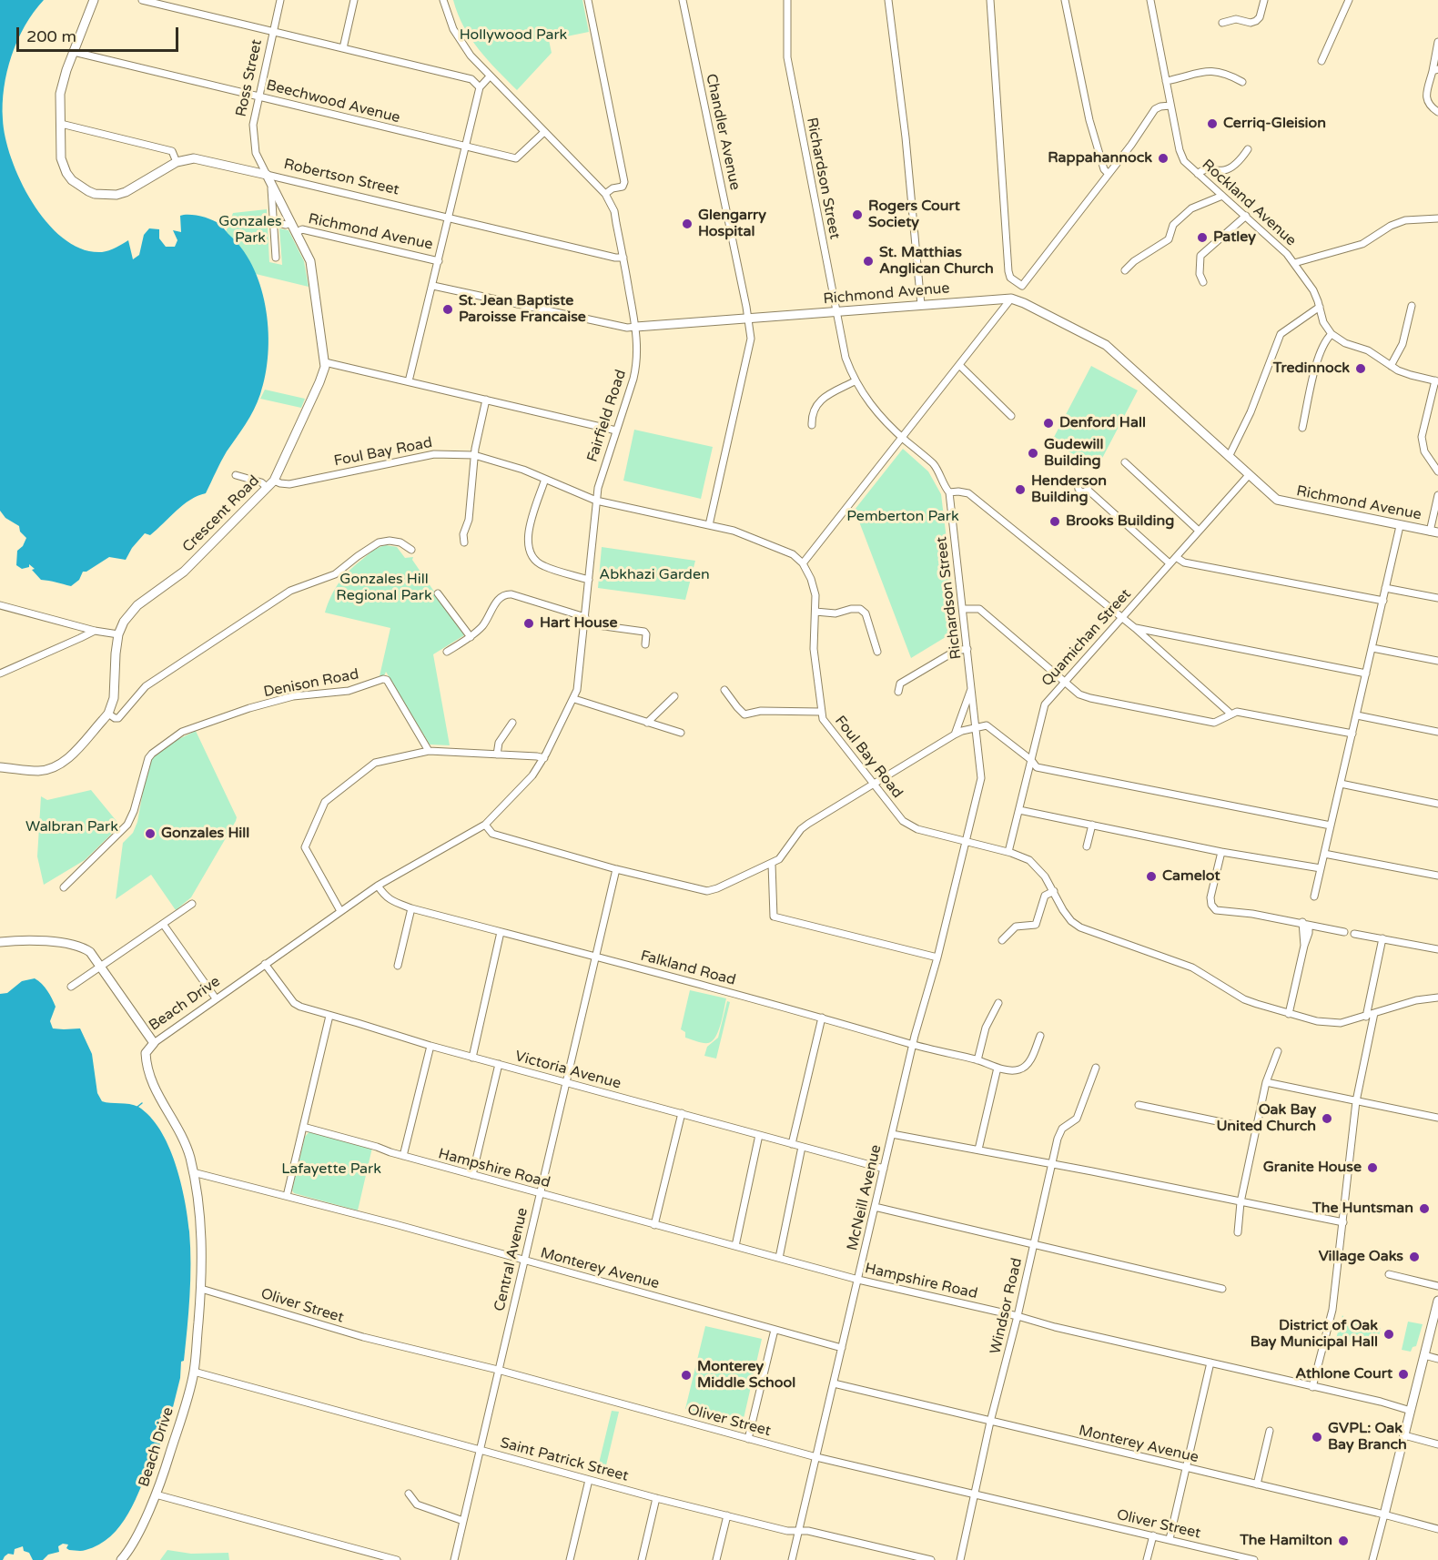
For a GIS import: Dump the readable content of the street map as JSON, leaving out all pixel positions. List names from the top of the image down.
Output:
{
  "streets": {
    "main road": [
      "Ross Street",
      "Robertson Street",
      "Richmond Avenue",
      "Crescent Road",
      "Beach Drive"
    ],
    "street": [
      "Beechwood Avenue",
      "Chandler Avenue",
      "Richardson Street",
      "Rockland Avenue",
      "Fairfield Road",
      "Foul Bay Road",
      "Quamichan Street",
      "Denison Road",
      "Falkland Road",
      "Victoria Avenue",
      "Hampshire Road",
      "McNeill Avenue",
      "Central Avenue",
      "Monterey Avenue",
      "Oliver Street",
      "Windsor Road",
      "Saint Patrick Street"
    ]
  },
  "crossings": [
    ["Ross Street", "Beechwood Avenue"],
    ["Ross Street", "Robertson Street"],
    ["Ross Street", "Richmond Avenue"],
    ["Ross Street", "Crescent Road"],
    ["Beechwood Avenue", "Fairfield Road"],
    ["Chandler Avenue", "Richmond Avenue"],
    ["Chandler Avenue", "Foul Bay Road"],
    ["Robertson Street", "Fairfield Road"],
    ["Richardson Street", "Richmond Avenue"],
    ["Richardson Street", "Foul Bay Road"],
    ["Richardson Street", "McNeill Avenue"],
    ["Richmond Avenue", "Fairfield Road"],
    ["Richmond Avenue", "Crescent Road"],
    ["Richmond Avenue", "Quamichan Street"],
    ["Fairfield Road", "Foul Bay Road"],
    ["Fairfield Road", "Beach Drive"],
    ["Foul Bay Road", "Crescent Road"],
    ["Foul Bay Road", "Quamichan Street"],
    ["Foul Bay Road", "McNeill Avenue"],
    ["Falkland Road", "Beach Drive"],
    ["Falkland Road", "McNeill Avenue"],
    ["Falkland Road", "Central Avenue"],
    ["Beach Drive", "Victoria Avenue"],
    ["Beach Drive", "Monterey Avenue"],
    ["Beach Drive", "Oliver Street"],
    ["Beach Drive", "Saint Patrick Street"],
    ["Victoria Avenue", "McNeill Avenue"],
    ["Victoria Avenue", "Central Avenue"],
    ["Hampshire Road", "McNeill Avenue"],
    ["Hampshire Road", "Central Avenue"],
    ["Hampshire Road", "Windsor Road"],
    ["McNeill Avenue", "Monterey Avenue"],
    ["McNeill Avenue", "Oliver Street"],
    ["McNeill Avenue", "Saint Patrick Street"],
    ["Central Avenue", "Monterey Avenue"],
    ["Central Avenue", "Oliver Street"],
    ["Central Avenue", "Saint Patrick Street"],
    ["Monterey Avenue", "Windsor Road"],
    ["Oliver Street", "Windsor Road"]
  ],
  "parks": [
    "Hollywood Park",
    "Gonzales Park",
    "Pemberton Park",
    "Abkhazi Garden",
    "Gonzales Hill Regional Park",
    "Walbran Park",
    "Lafayette Park"
  ],
  "places": [
    "Cerriq-Gleision",
    "Rappahannock",
    "Rogers Court Society",
    "Glengarry Hospital",
    "Patley",
    "St. Matthias Anglican Church",
    "St. Jean Baptiste Paroisse Francaise",
    "Tredinnock",
    "Denford Hall",
    "Gudewill Building",
    "Henderson Building",
    "Brooks Building",
    "Hart House",
    "Gonzales Hill",
    "Camelot",
    "Oak Bay United Church",
    "Granite House",
    "The Huntsman",
    "Village Oaks",
    "District of Oak Bay Municipal Hall",
    "Athlone Court",
    "Monterey Middle School",
    "GVPL: Oak Bay Branch",
    "The Hamilton"
  ],
  "scale_bar": "200 m"
}
